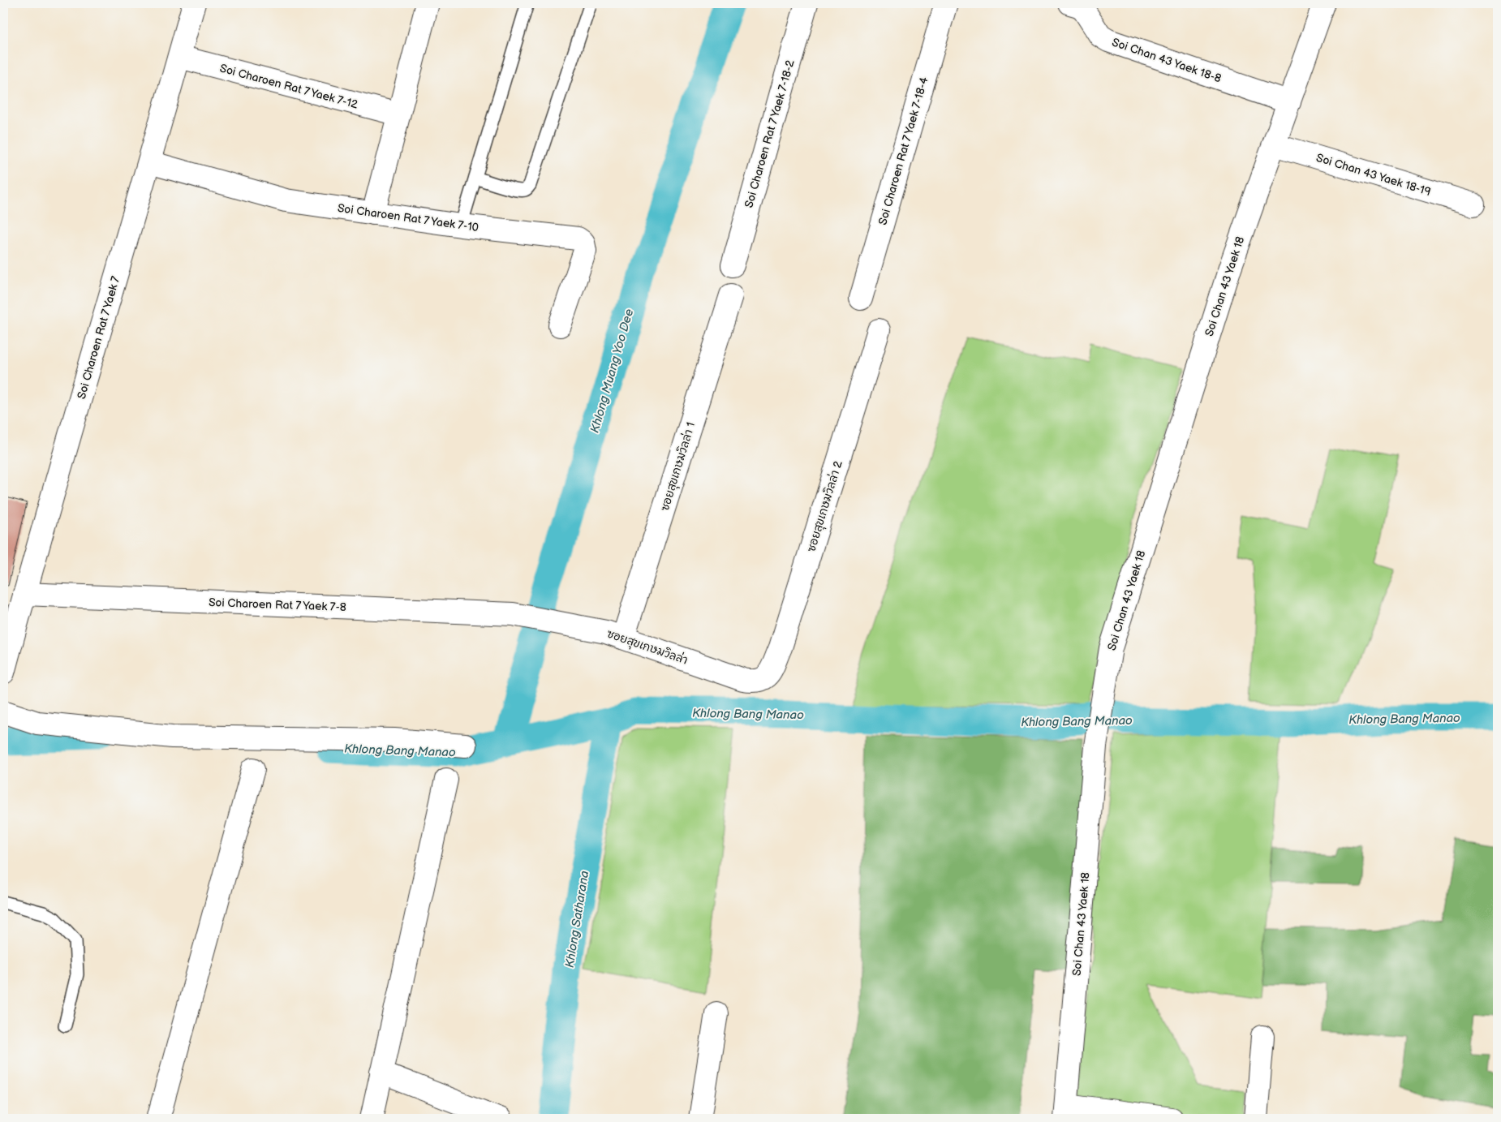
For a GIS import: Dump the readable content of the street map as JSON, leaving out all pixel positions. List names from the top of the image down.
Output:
{
  "streets": {
    "street": [
      "Soi Chan 43 Yaek 18-8",
      "Soi Charoen Rat 7 Yaek 7-12",
      "Soi Charoen Rat 7 Yaek 7-18-2",
      "Soi Charoen Rat 7 Yaek 7-18-4",
      "Soi Chan 43 Yaek 18-19",
      "Soi Charoen Rat 7 Yaek 7-10",
      "Soi Chan 43 Yaek 18",
      "Soi Charoen Rat 7 Yaek 7",
      "ซอยสุขเกษมวิลล่า 1",
      "ซอยสุขเกษมวิลล่า 2",
      "Soi Charoen Rat 7 Yaek 7-8",
      "ซอยสุขเกษมวิลล่า"
    ]
  },
  "crossings": [
    ["Soi Chan 43 Yaek 18-8", "Soi Chan 43 Yaek 18"],
    ["Soi Charoen Rat 7 Yaek 7-12", "Soi Charoen Rat 7 Yaek 7"],
    ["Soi Chan 43 Yaek 18-19", "Soi Chan 43 Yaek 18"],
    ["Soi Charoen Rat 7 Yaek 7-10", "Soi Charoen Rat 7 Yaek 7"],
    ["Soi Charoen Rat 7 Yaek 7", "Soi Charoen Rat 7 Yaek 7-8"],
    ["ซอยสุขเกษมวิลล่า 1", "ซอยสุขเกษมวิลล่า"],
    ["ซอยสุขเกษมวิลล่า 2", "ซอยสุขเกษมวิลล่า"],
    ["Soi Charoen Rat 7 Yaek 7-8", "ซอยสุขเกษมวิลล่า"]
  ],
  "water": ["Khlong Muang Yoo Dee", "Khlong Bang Manao", "Khlong Satharana"]
}
